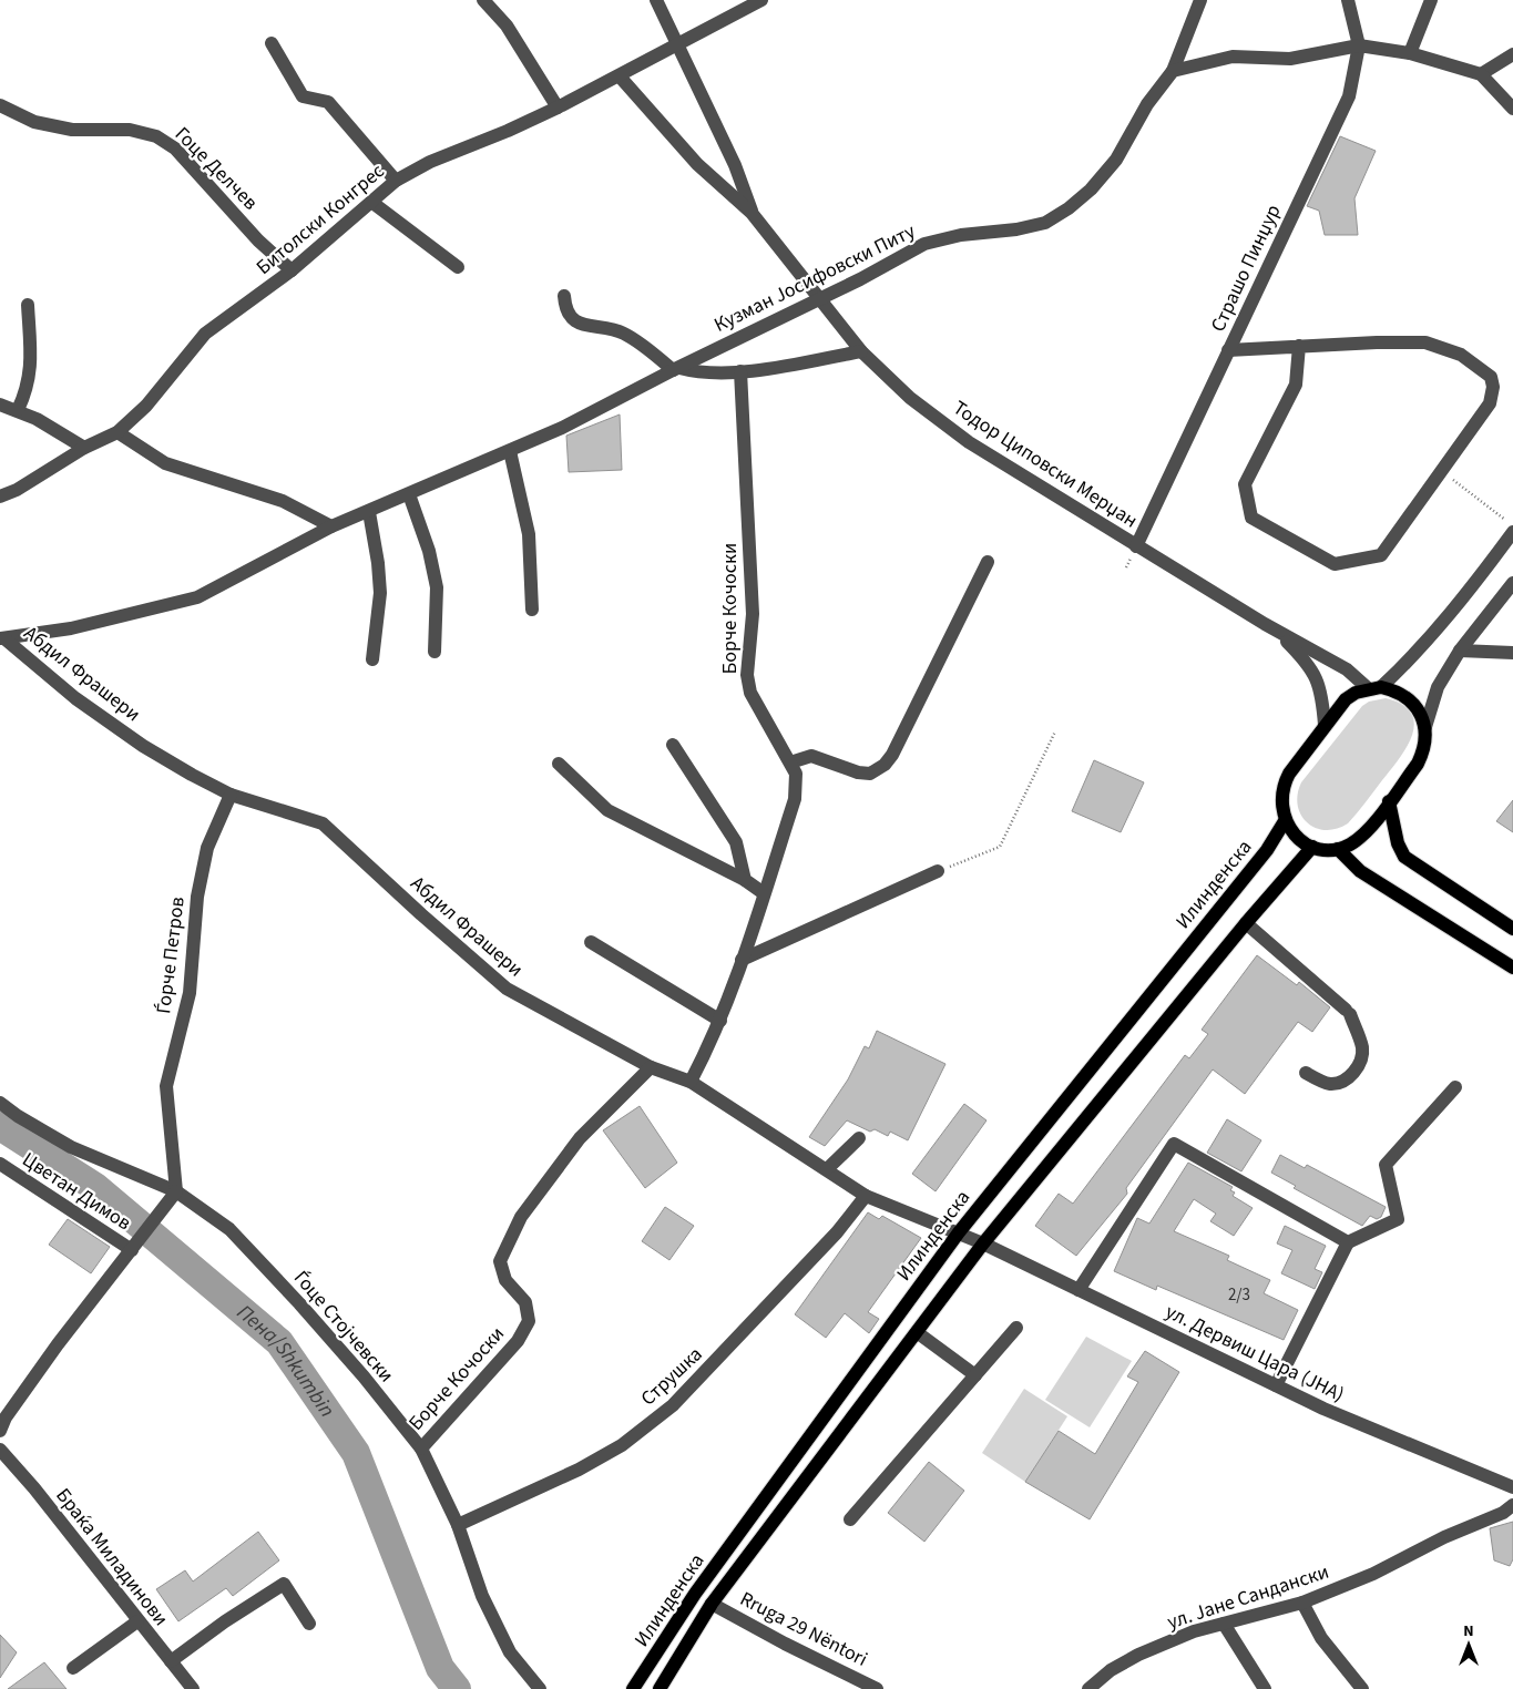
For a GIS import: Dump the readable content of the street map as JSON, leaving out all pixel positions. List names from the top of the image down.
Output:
{
  "streets": {
    "main road": ["Илинденска"],
    "street": [
      "Гоце Делчев",
      "Битолски Конгрес",
      "Страшо Пинџур",
      "Кузман Јосифовски Питу",
      "Тодор Циповски Мерџан",
      "Борче Кочоски",
      "Абдил Фрашери",
      "Ѓорче Петров",
      "Цветан Димов",
      "Ѓоце Стојчевски",
      "ул. Дервиш Цара (ЈНА)",
      "Струшка",
      "Браќа Миладинови",
      "ул. Јане Сандански",
      "Rruga 29 Nëntori"
    ]
  },
  "crossings": [
    ["Гоце Делчев", "Битолски Конгрес"],
    ["Битолски Конгрес", "Тодор Циповски Мерџан"],
    ["Страшо Пинџур", "Тодор Циповски Мерџан"],
    ["Кузман Јосифовски Питу", "Тодор Циповски Мерџан"],
    ["Кузман Јосифовски Питу", "Абдил Фрашери"],
    ["Тодор Циповски Мерџан", "Илинденска"],
    ["Борче Кочоски", "Абдил Фрашери"],
    ["Борче Кочоски", "Ѓоце Стојчевски"],
    ["Абдил Фрашери", "Илинденска"],
    ["Абдил Фрашери", "Ѓорче Петров"],
    ["Абдил Фрашери", "ул. Дервиш Цара (ЈНА)"],
    ["Абдил Фрашери", "Струшка"],
    ["Илинденска", "ул. Дервиш Цара (ЈНА)"],
    ["Илинденска", "Rruga 29 Nëntori"],
    ["Ѓорче Петров", "Ѓоце Стојчевски"],
    ["Ѓоце Стојчевски", "Струшка"]
  ],
  "water": ["Пена/Shkumbin"],
  "house_numbers": ["2/3"],
  "north": "top"
}
